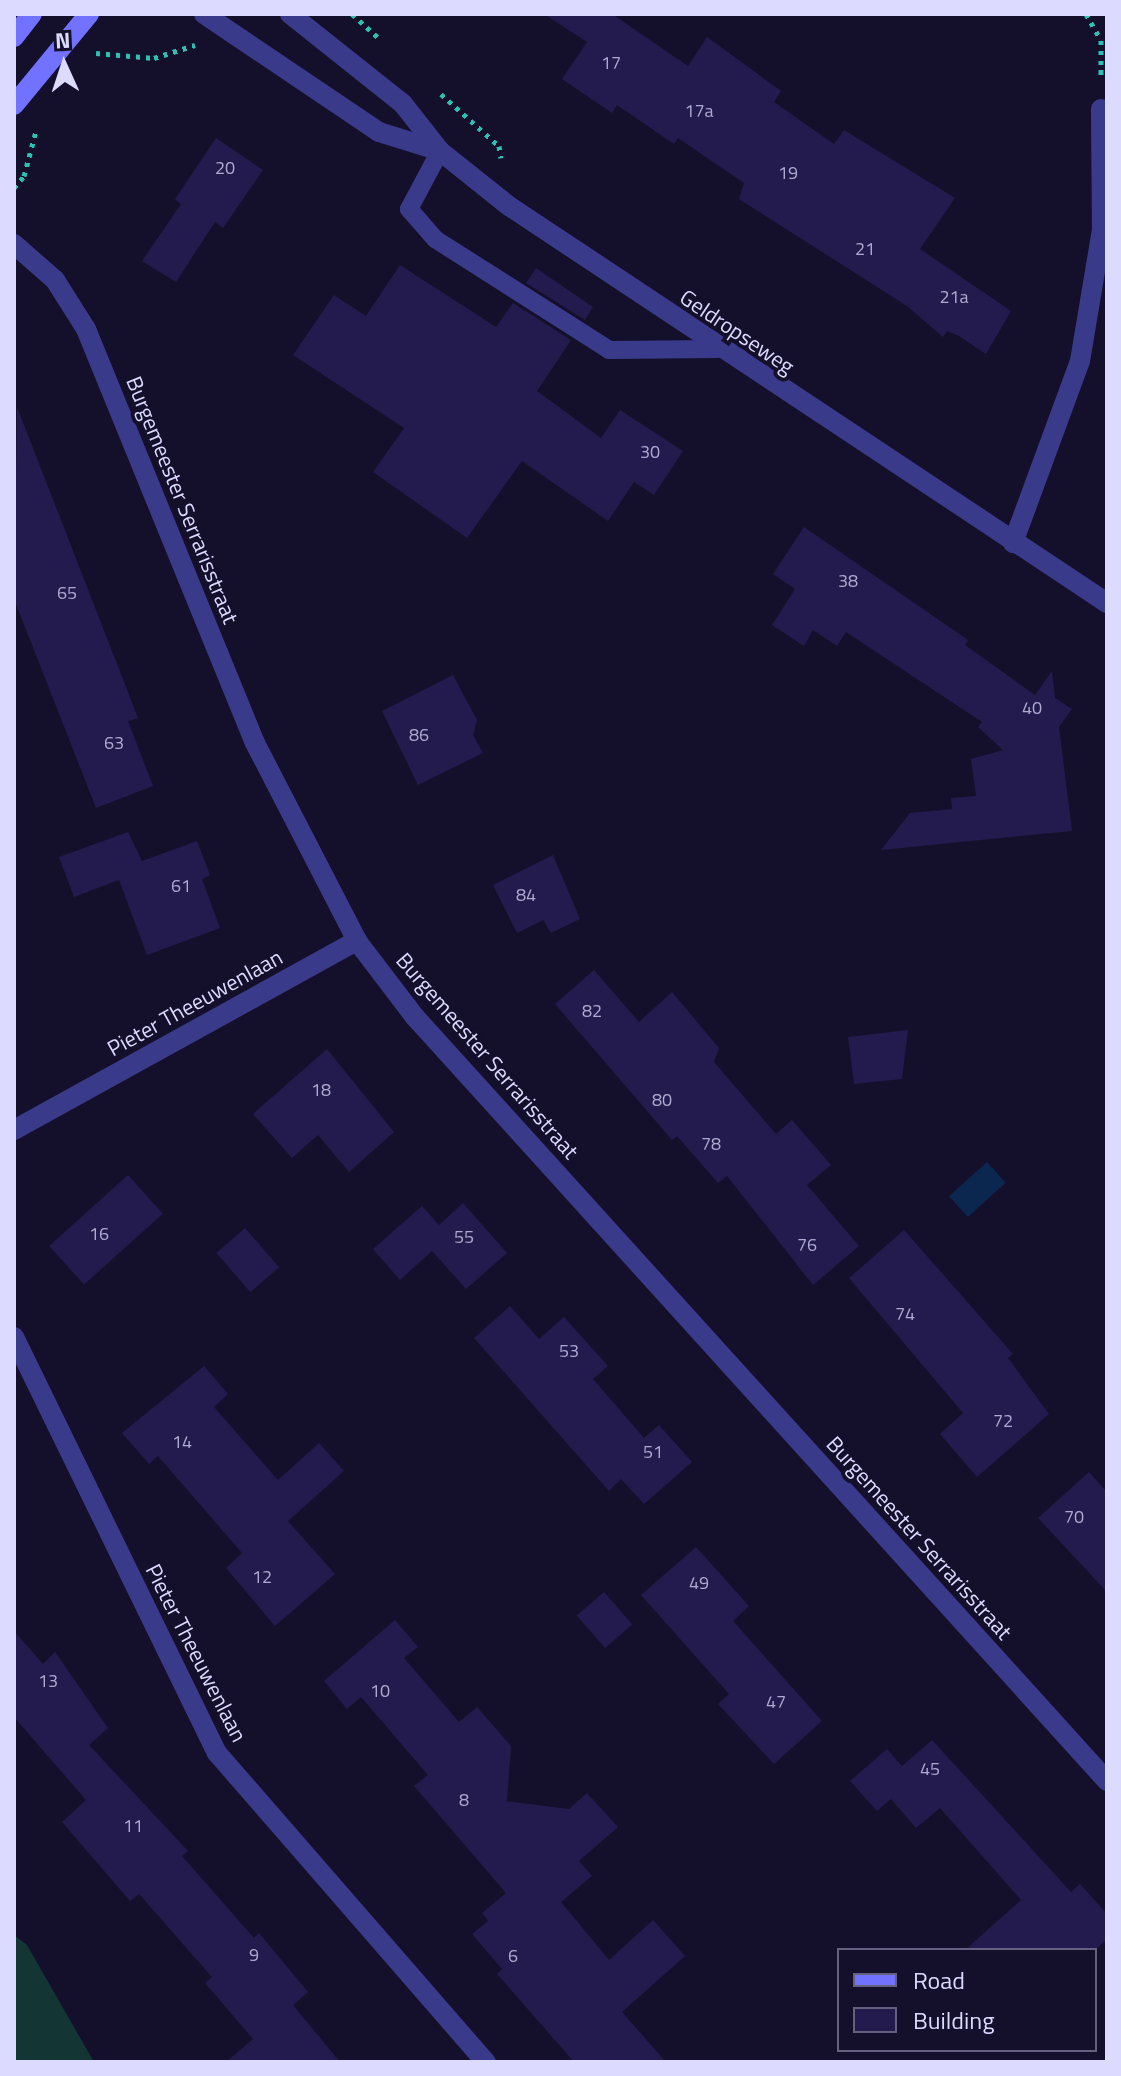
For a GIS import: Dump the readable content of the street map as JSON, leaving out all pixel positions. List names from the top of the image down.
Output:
{
  "streets": {
    "street": ["Geldropseweg", "Burgemeester Serrarisstraat", "Pieter Theeuwenlaan"]
  },
  "crossings": [
    ["Burgemeester Serrarisstraat", "Pieter Theeuwenlaan"]
  ],
  "house_numbers": [
    "17",
    "17a",
    "20",
    "19",
    "21",
    "21a",
    "30",
    "38",
    "65",
    "40",
    "86",
    "63",
    "61",
    "84",
    "82",
    "18",
    "80",
    "78",
    "16",
    "55",
    "76",
    "74",
    "53",
    "72",
    "14",
    "51",
    "70",
    "12",
    "49",
    "13",
    "10",
    "47",
    "45",
    "8",
    "11",
    "9",
    "6"
  ],
  "legend": ["Road", "Building"],
  "north": "top"
}
